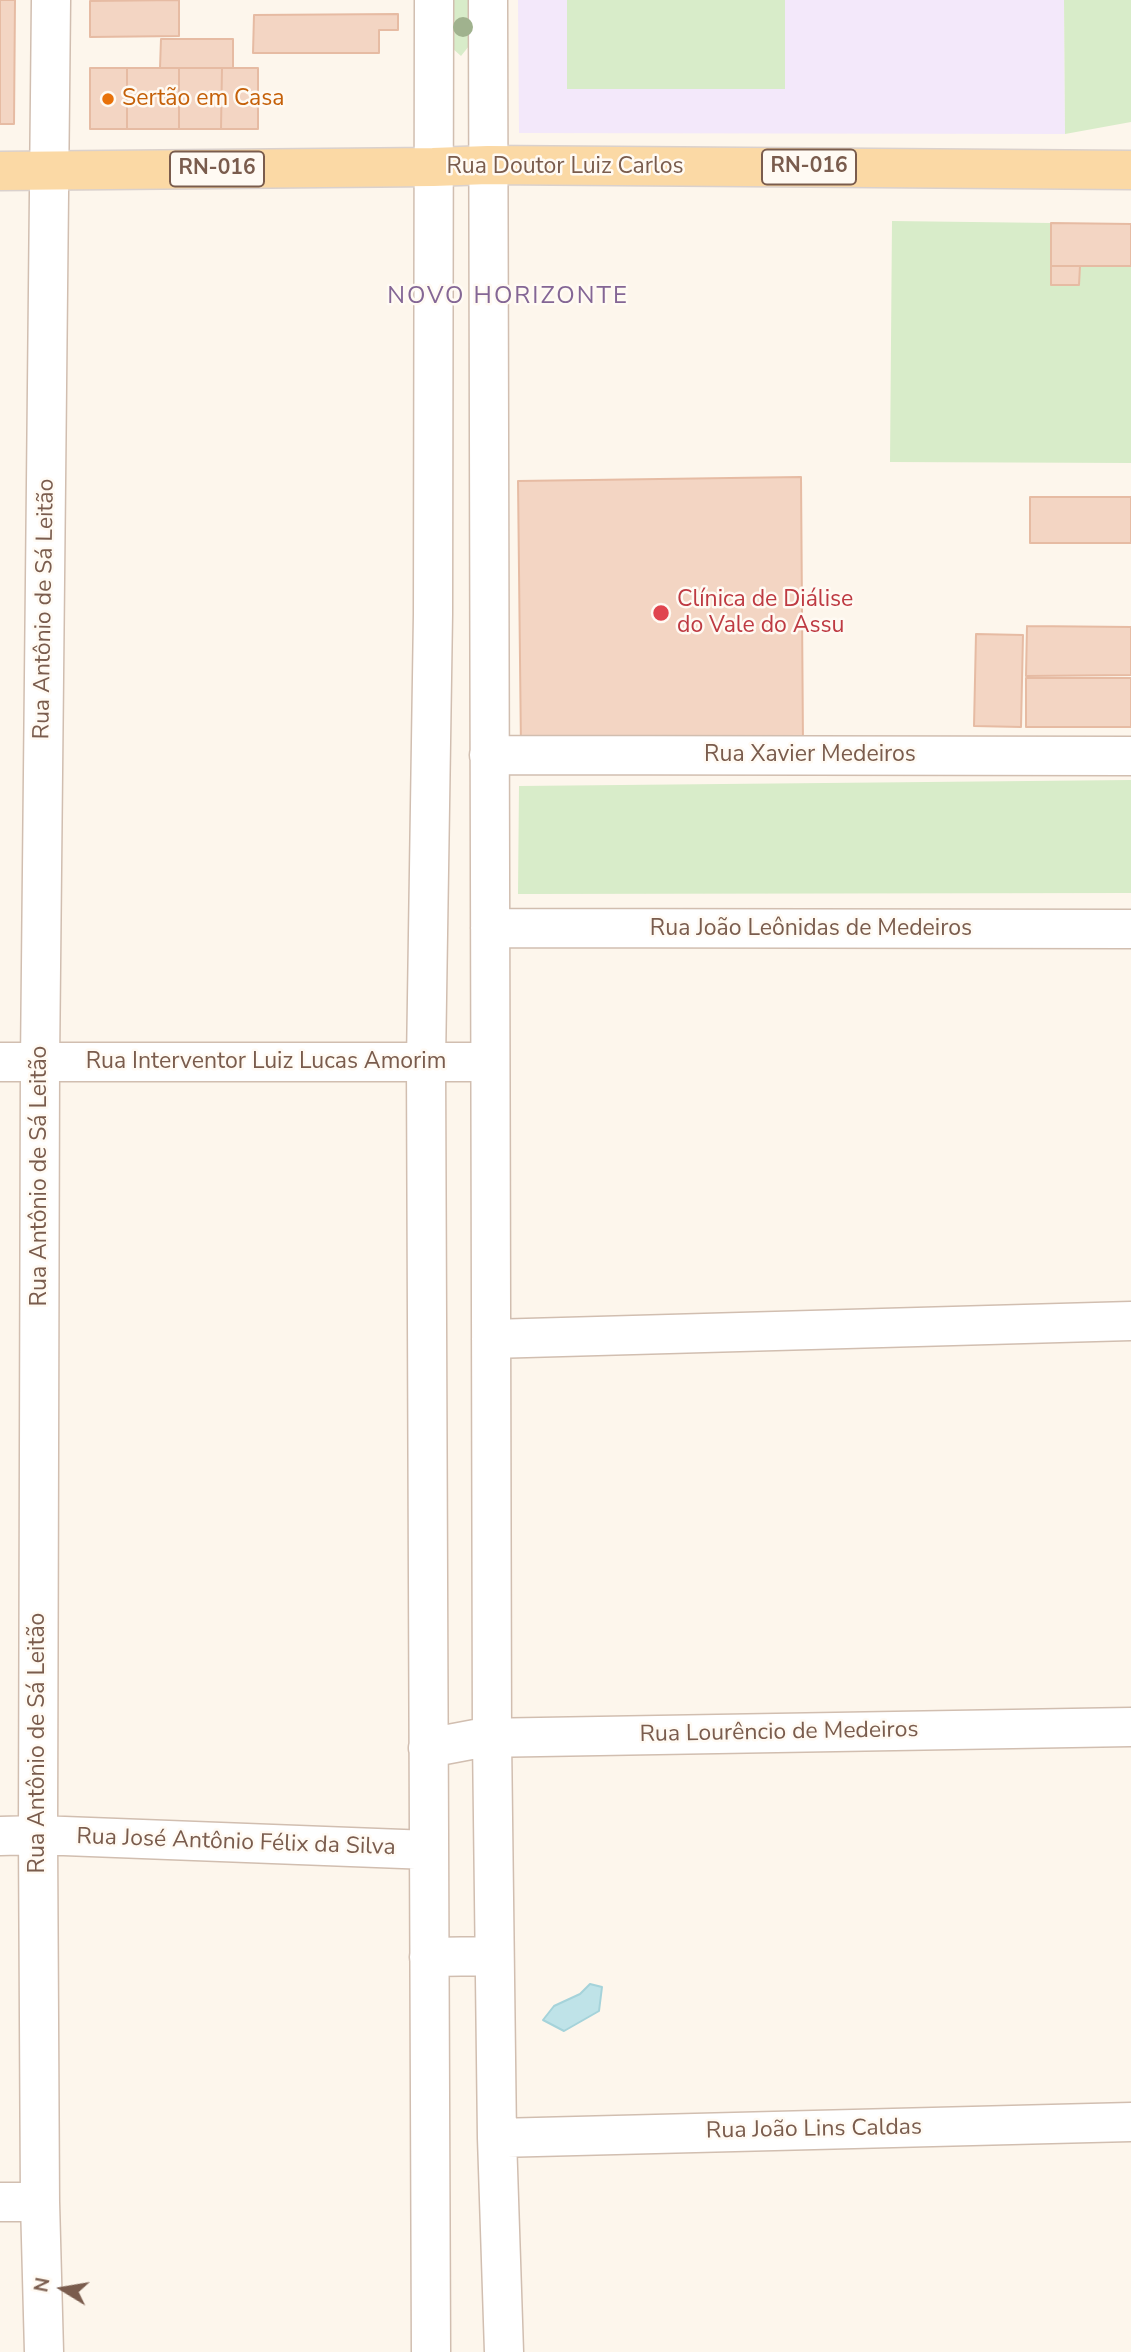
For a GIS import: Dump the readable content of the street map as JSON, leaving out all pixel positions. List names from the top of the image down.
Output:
{
  "streets": {
    "main road": ["Rua Doutor Luiz Carlos", "RN-016"],
    "street": [
      "Rua Antônio de Sá Leitão",
      "Rua Xavier Medeiros",
      "Rua João Leônidas de Medeiros",
      "Rua Interventor Luiz Lucas Amorim",
      "Rua Lourêncio de Medeiros",
      "Rua José Antônio Félix da Silva",
      "Rua João Lins Caldas"
    ]
  },
  "crossings": [
    ["Rua Doutor Luiz Carlos", "Rua Antônio de Sá Leitão"],
    ["Rua Antônio de Sá Leitão", "Rua Interventor Luiz Lucas Amorim"],
    ["Rua Antônio de Sá Leitão", "Rua José Antônio Félix da Silva"]
  ],
  "districts": ["NOVO HORIZONTE"],
  "places": ["Sertão em Casa", "Clínica de Diálise do Vale do Assu"],
  "north": "left"
}
